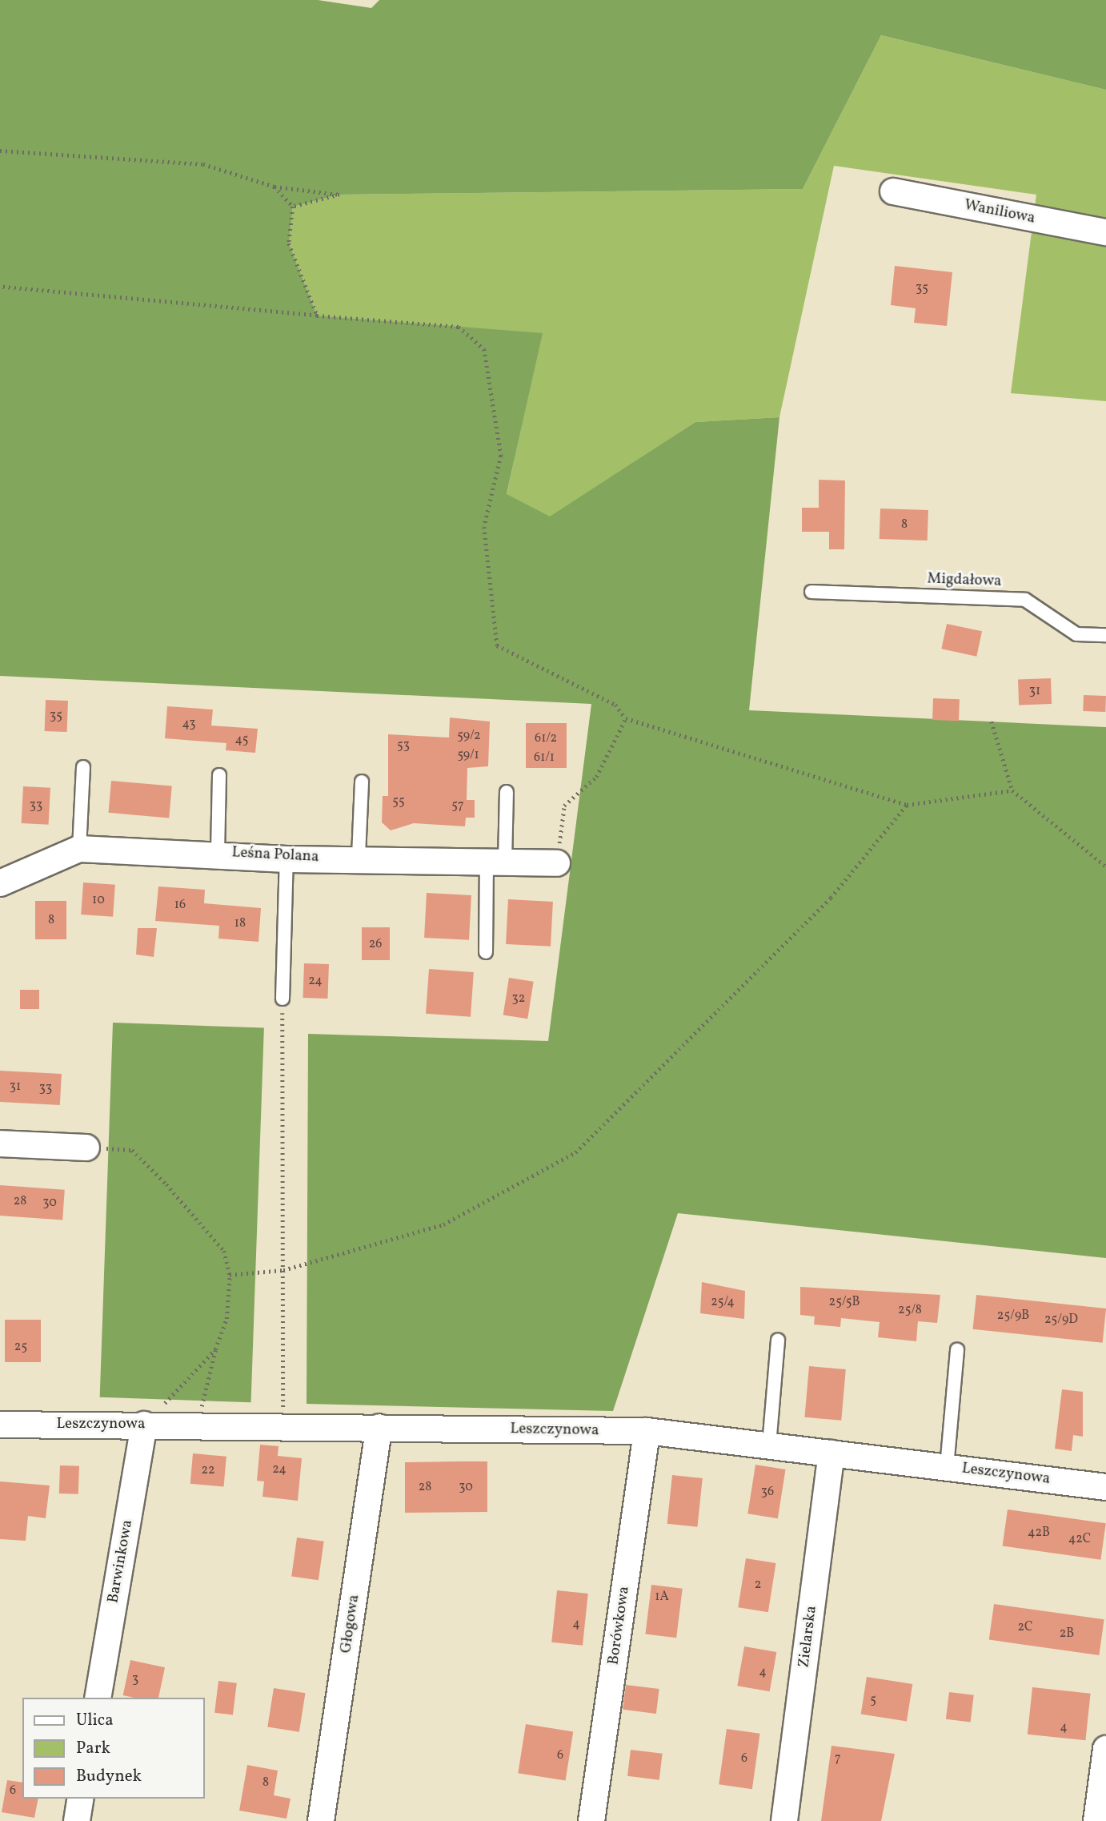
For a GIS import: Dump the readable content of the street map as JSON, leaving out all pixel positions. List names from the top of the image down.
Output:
{
  "streets": {
    "street": [
      "Waniliowa",
      "Leśna Polana",
      "Leszczynowa",
      "Barwinkowa",
      "Głogowa",
      "Borówkowa",
      "Zielarska"
    ],
    "lane": ["Migdałowa"]
  },
  "crossings": [
    ["Leszczynowa", "Barwinkowa"],
    ["Leszczynowa", "Głogowa"],
    ["Leszczynowa", "Borówkowa"],
    ["Leszczynowa", "Zielarska"]
  ],
  "house_numbers": [
    "35",
    "8",
    "31",
    "35",
    "43",
    "59/2",
    "61/2",
    "45",
    "53",
    "59/1",
    "61/1",
    "55",
    "33",
    "57",
    "10",
    "16",
    "8",
    "18",
    "26",
    "24",
    "32",
    "31",
    "33",
    "28",
    "30",
    "25/4",
    "25/5B",
    "25/8",
    "25/9B",
    "25/9D",
    "25",
    "24",
    "22",
    "28",
    "30",
    "36",
    "42B",
    "42C",
    "2",
    "1A",
    "4",
    "2C",
    "2B",
    "4",
    "3",
    "5",
    "4",
    "6",
    "6",
    "7",
    "8",
    "6"
  ],
  "legend": ["Ulica", "Park", "Budynek"]
}
